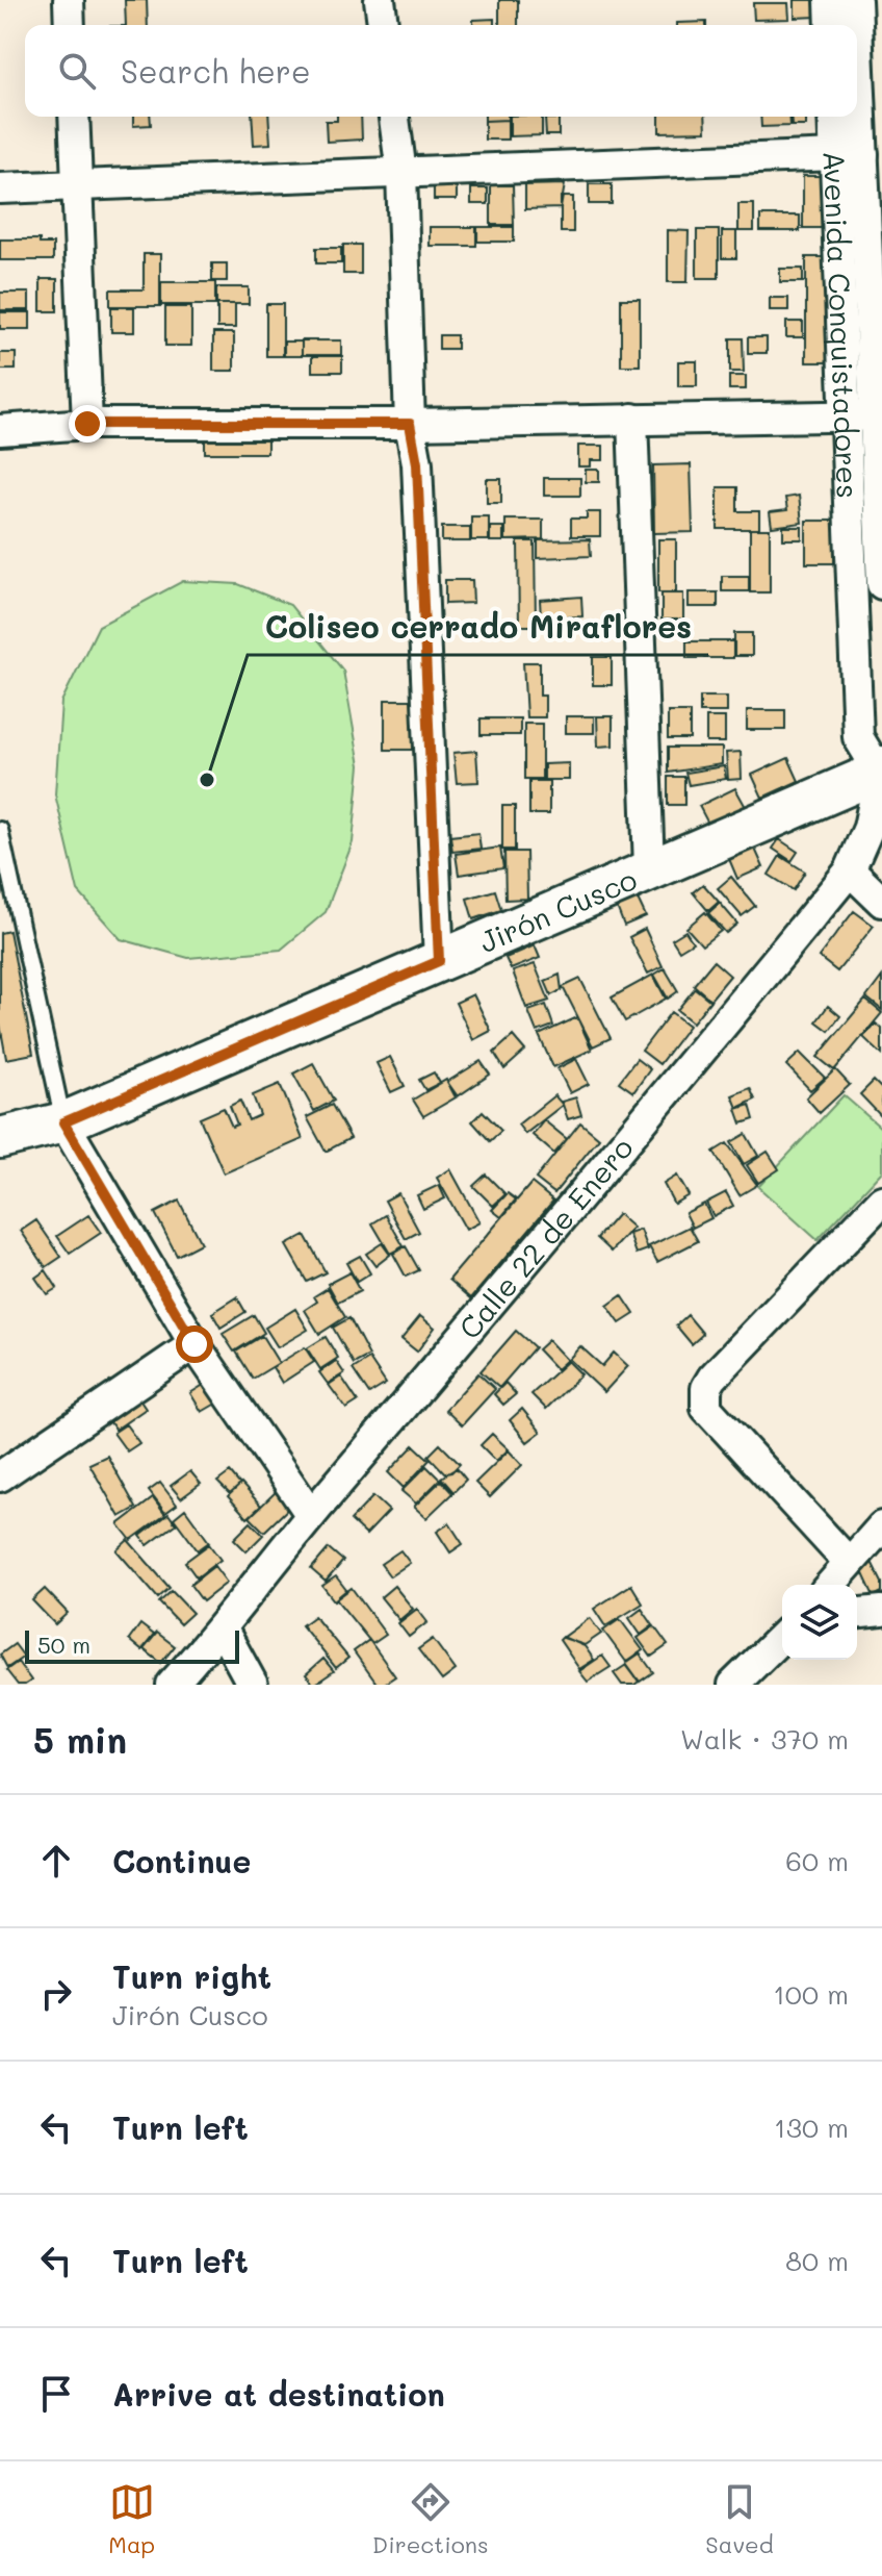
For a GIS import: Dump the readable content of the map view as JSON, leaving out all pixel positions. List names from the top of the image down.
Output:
{
  "streets": {
    "street": ["Avenida Conquistadores", "Jirón Cusco", "Calle 22 de Enero"]
  },
  "crossings": [
    ["Avenida Conquistadores", "Jirón Cusco"],
    ["Avenida Conquistadores", "Calle 22 de Enero"],
    ["Jirón Cusco", "Calle 22 de Enero"]
  ],
  "places": ["Coliseo cerrado Miraflores"],
  "scale_bar": "50 m",
  "page": {
    "search": "Search here",
    "scale": "50 m",
    "heading": ["5 min", "Walk · 370 m"],
    "list": [
      ["Continue", "60 m"],
      ["Turn right", "Jirón Cusco", "100 m"],
      ["Turn left", "130 m"],
      ["Turn left", "80 m"],
      "Arrive at destination"
    ],
    "nav": ["Map", "Directions", "Saved"]
  }
}
